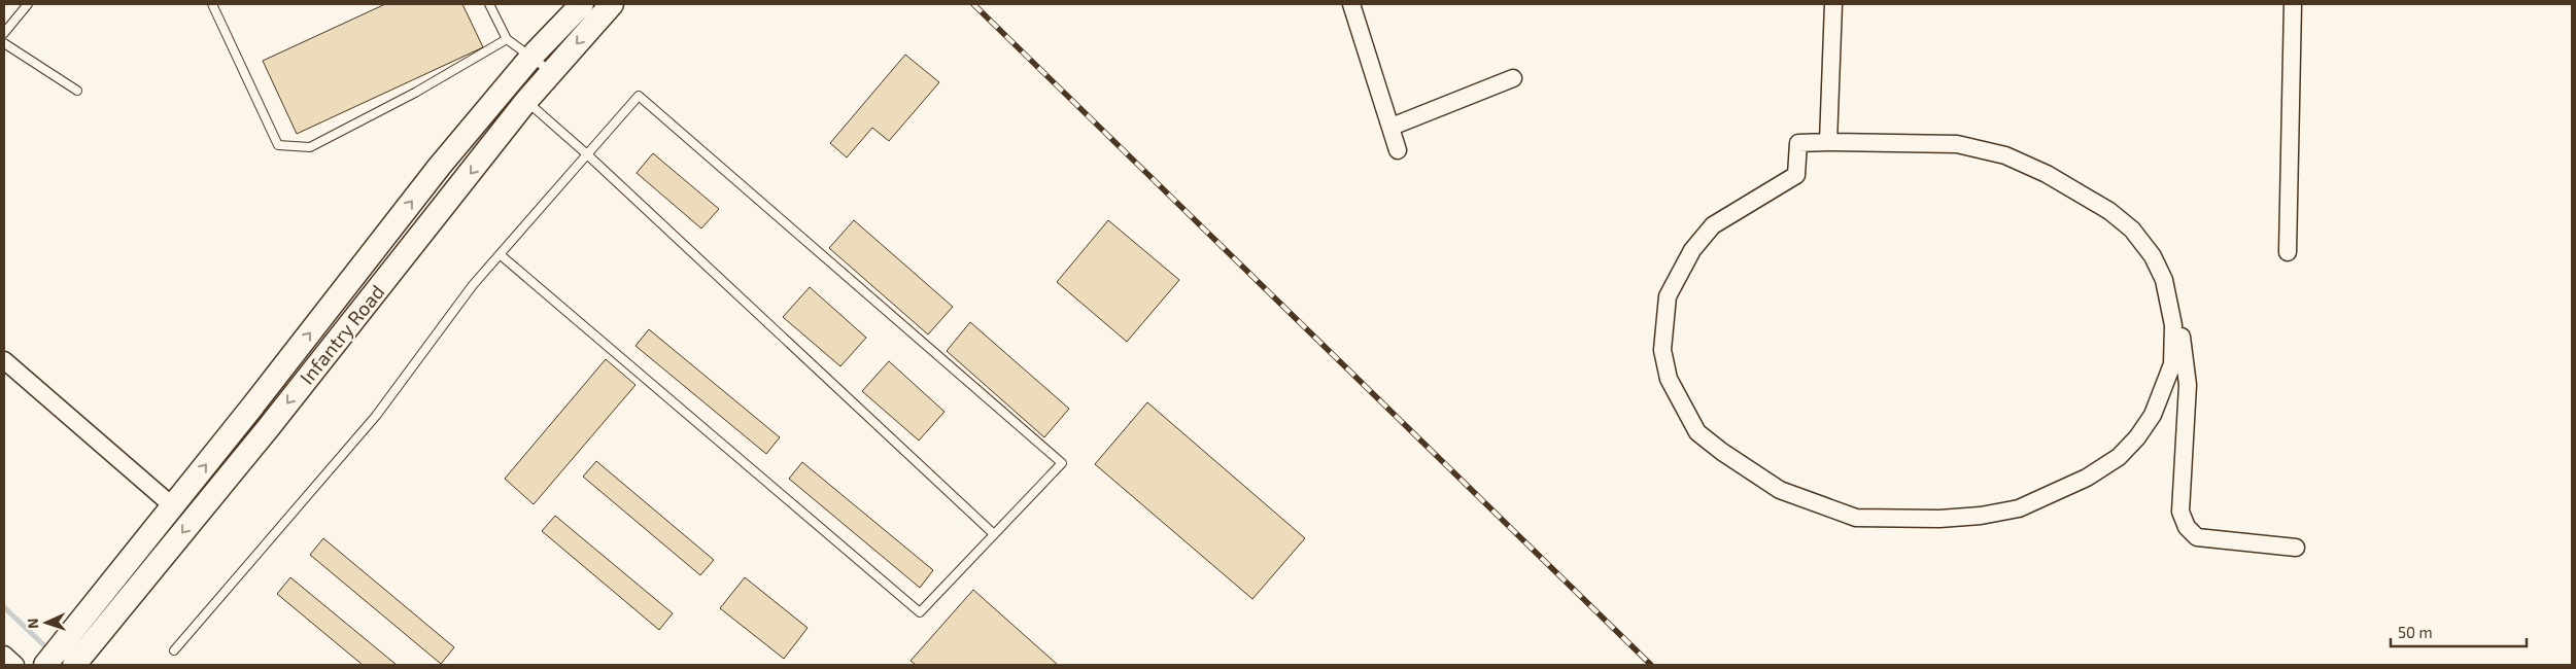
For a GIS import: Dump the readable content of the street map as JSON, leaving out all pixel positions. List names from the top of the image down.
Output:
{
  "streets": {
    "main road": ["Infantry Road"]
  },
  "scale_bar": "50 m",
  "north": "left"
}
